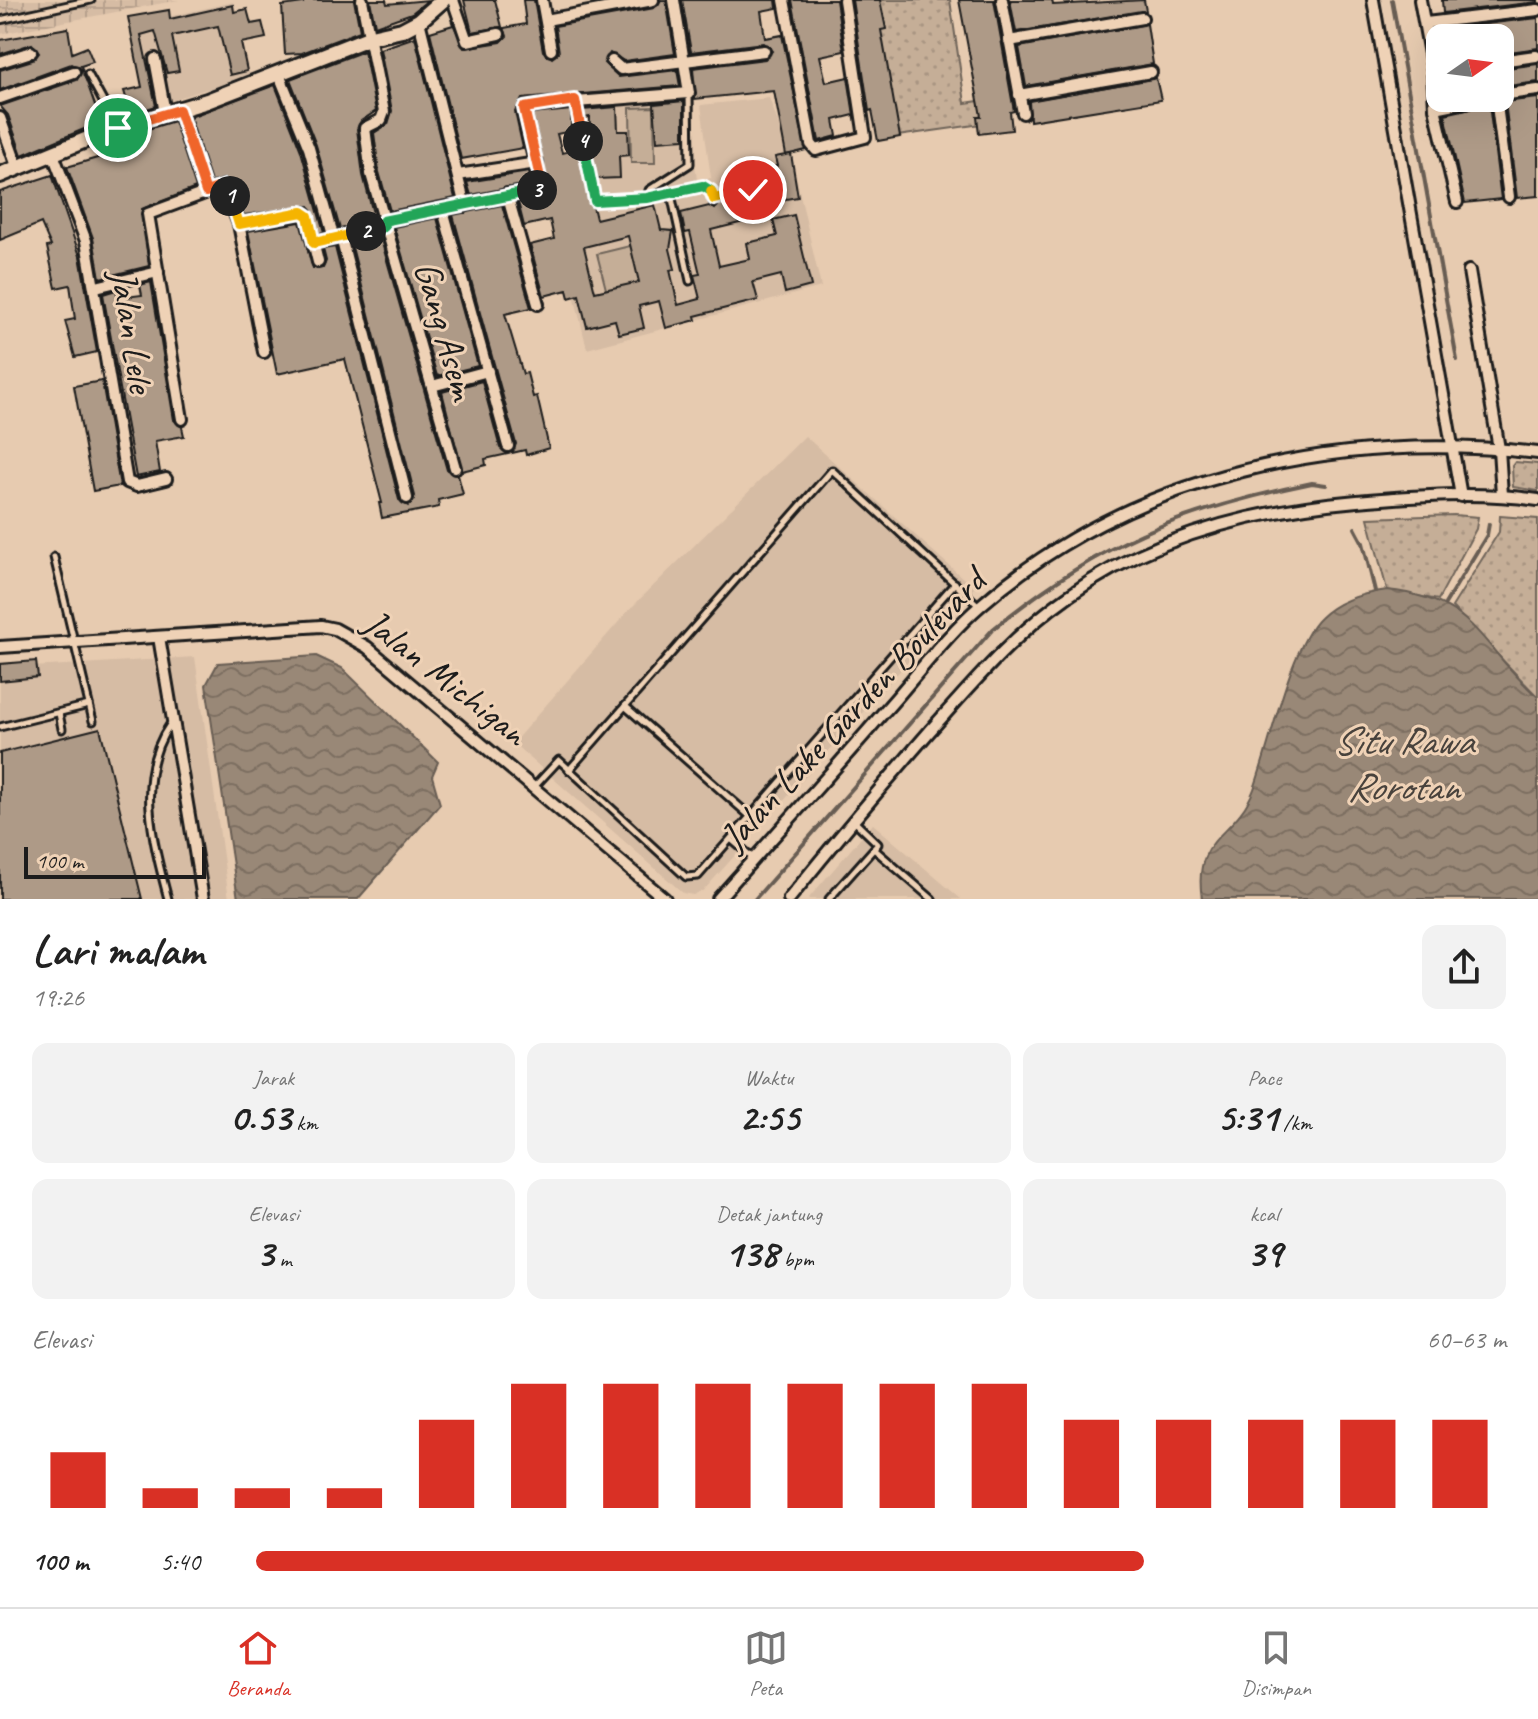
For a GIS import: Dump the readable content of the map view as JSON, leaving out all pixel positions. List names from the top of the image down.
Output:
{
  "streets": {
    "street": [
      "Gang Asem",
      "Jalan Lele",
      "Jalan Michigan",
      "Jalan Lake Garden Boulevard"
    ]
  },
  "water": ["Situ Rawa Rorotan"],
  "scale_bar": "100 m",
  "north": "right",
  "page": {
    "pins": [
      "4",
      "3",
      "1",
      "2"
    ],
    "scale": "100 m",
    "heading": ["Lari malam", "19:26"],
    "stats": [
      ["Jarak", "0.53 km"],
      ["Waktu", "2:55"],
      ["Pace", "5:31 /km"],
      ["Elevasi", "3 m"],
      ["Detak jantung", "138 bpm"],
      ["kcal", "39"]
    ],
    "chart": ["Elevasi", "60–63 m"],
    "list": [
      {
        "name": "100 m",
        "note": "5:40"
      }
    ],
    "tabs": ["Beranda", "Peta", "Disimpan"]
  }
}
